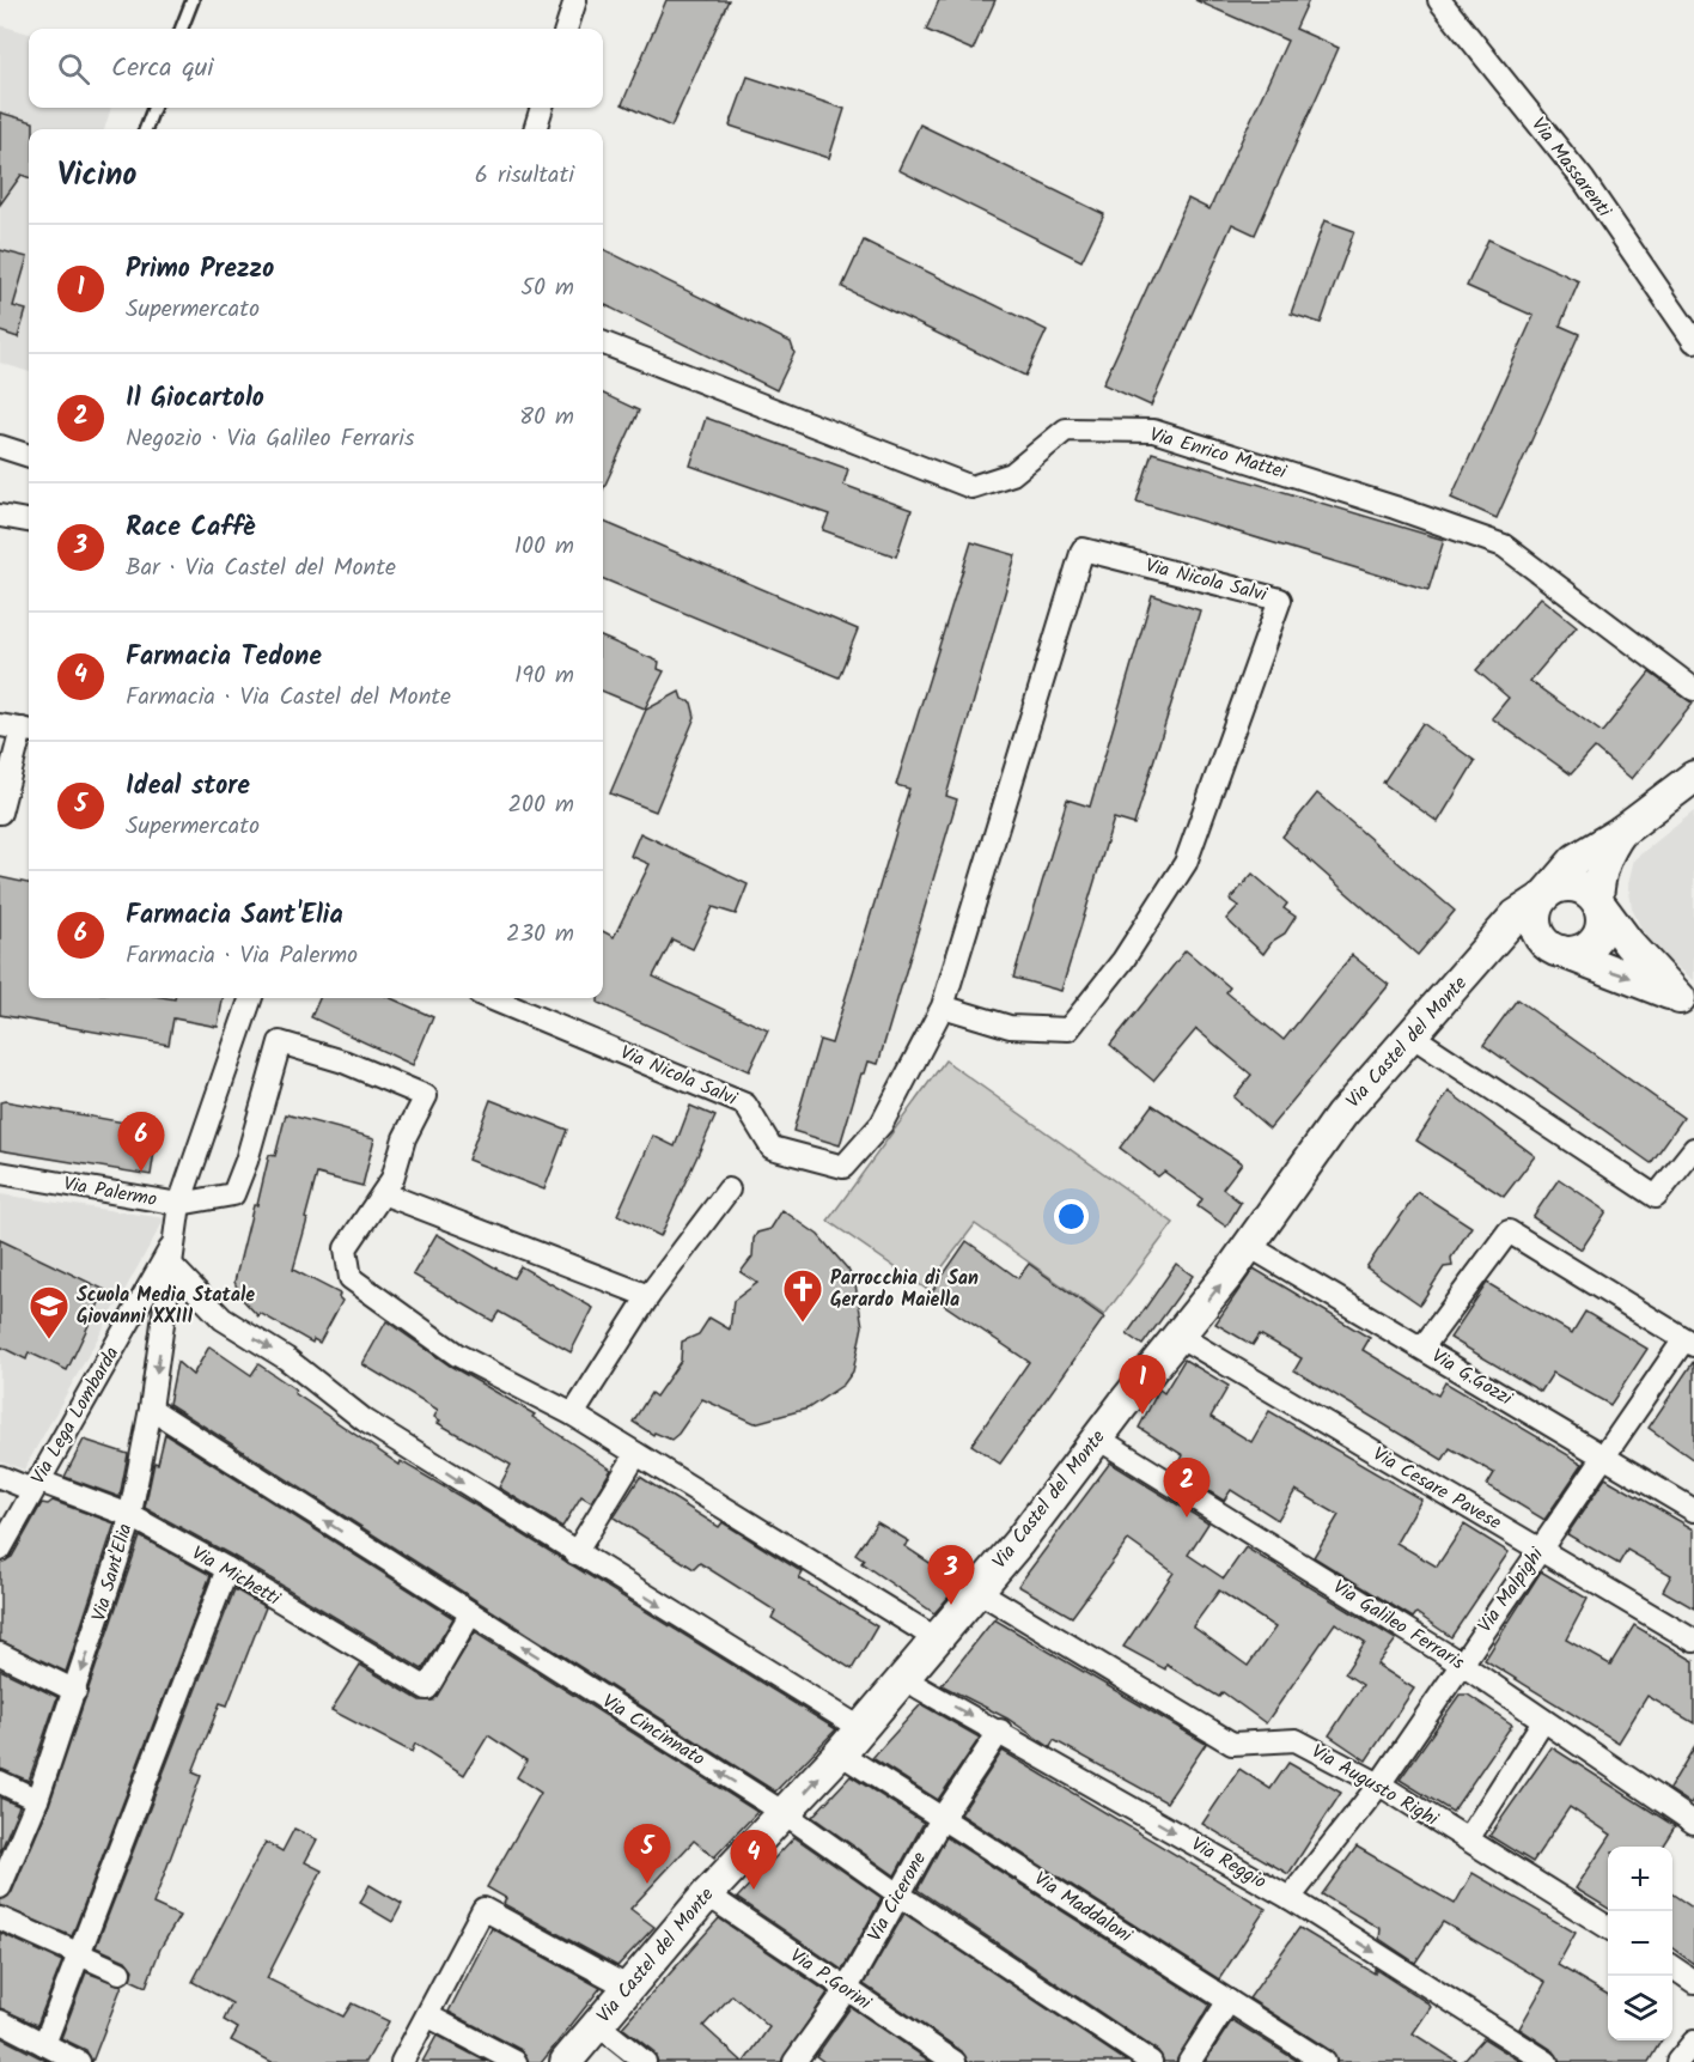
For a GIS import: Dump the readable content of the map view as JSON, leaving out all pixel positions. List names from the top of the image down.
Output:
{
  "streets": {
    "main road": ["Via Castel del Monte"],
    "street": [
      "Via Massarenti",
      "Via Enrico Mattei",
      "Via Nicola Salvi",
      "Via Palermo",
      "Via G.Gozzi",
      "Via Lega Lombarda",
      "Via Cesare Pavese",
      "Via Sant'Elia",
      "Via Michetti",
      "Via Malpighi",
      "Via Galileo Ferraris",
      "Via Cincinnato",
      "Via Augusto Righi",
      "Via Reggio",
      "Via Cicerone",
      "Via Maddaloni",
      "Via P.Gorini"
    ]
  },
  "crossings": [
    ["Via Castel del Monte", "Via G.Gozzi"],
    ["Via Castel del Monte", "Via Cesare Pavese"],
    ["Via Castel del Monte", "Via Galileo Ferraris"],
    ["Via Castel del Monte", "Via Cincinnato"],
    ["Via Castel del Monte", "Via Augusto Righi"],
    ["Via Castel del Monte", "Via Reggio"],
    ["Via Castel del Monte", "Via Maddaloni"],
    ["Via Castel del Monte", "Via P.Gorini"],
    ["Via Palermo", "Via Lega Lombarda"],
    ["Via Palermo", "Via Sant'Elia"],
    ["Via G.Gozzi", "Via Malpighi"],
    ["Via Lega Lombarda", "Via Sant'Elia"],
    ["Via Lega Lombarda", "Via Michetti"],
    ["Via Cesare Pavese", "Via Malpighi"],
    ["Via Sant'Elia", "Via Michetti"],
    ["Via Sant'Elia", "Via Cincinnato"],
    ["Via Michetti", "Via Cincinnato"],
    ["Via Malpighi", "Via Galileo Ferraris"],
    ["Via Malpighi", "Via Augusto Righi"],
    ["Via Malpighi", "Via Reggio"],
    ["Via Cincinnato", "Via Cicerone"],
    ["Via Reggio", "Via Cicerone"],
    ["Via Cicerone", "Via Maddaloni"],
    ["Via Cicerone", "Via P.Gorini"]
  ],
  "one_way": ["Via Reggio"],
  "places": {
    "church": ["Parrocchia di San Gerardo Maiella"],
    "school or university": ["Scuola Media Statale Giovanni XXIII"]
  },
  "page": {
    "search": "Cerca qui",
    "heading": ["Vicino", "6 risultati"],
    "list": [
      {
        "mark": "1",
        "name": "Primo Prezzo",
        "note": "Supermercato",
        "value": "50 m"
      },
      {
        "mark": "2",
        "name": "Il Giocartolo",
        "note": "Negozio · Via Galileo Ferraris",
        "value": "80 m"
      },
      {
        "mark": "3",
        "name": "Race Caffè",
        "note": "Bar · Via Castel del Monte",
        "value": "100 m"
      },
      {
        "mark": "4",
        "name": "Farmacia Tedone",
        "note": "Farmacia · Via Castel del Monte",
        "value": "190 m"
      },
      {
        "mark": "5",
        "name": "Ideal store",
        "note": "Supermercato",
        "value": "200 m"
      },
      {
        "mark": "6",
        "name": "Farmacia Sant'Elia",
        "note": "Farmacia · Via Palermo",
        "value": "230 m"
      }
    ],
    "pins": [
      "6",
      "1",
      "2",
      "3",
      "5",
      "4"
    ],
    "map_buttons": ["+", "−"]
  }
}
